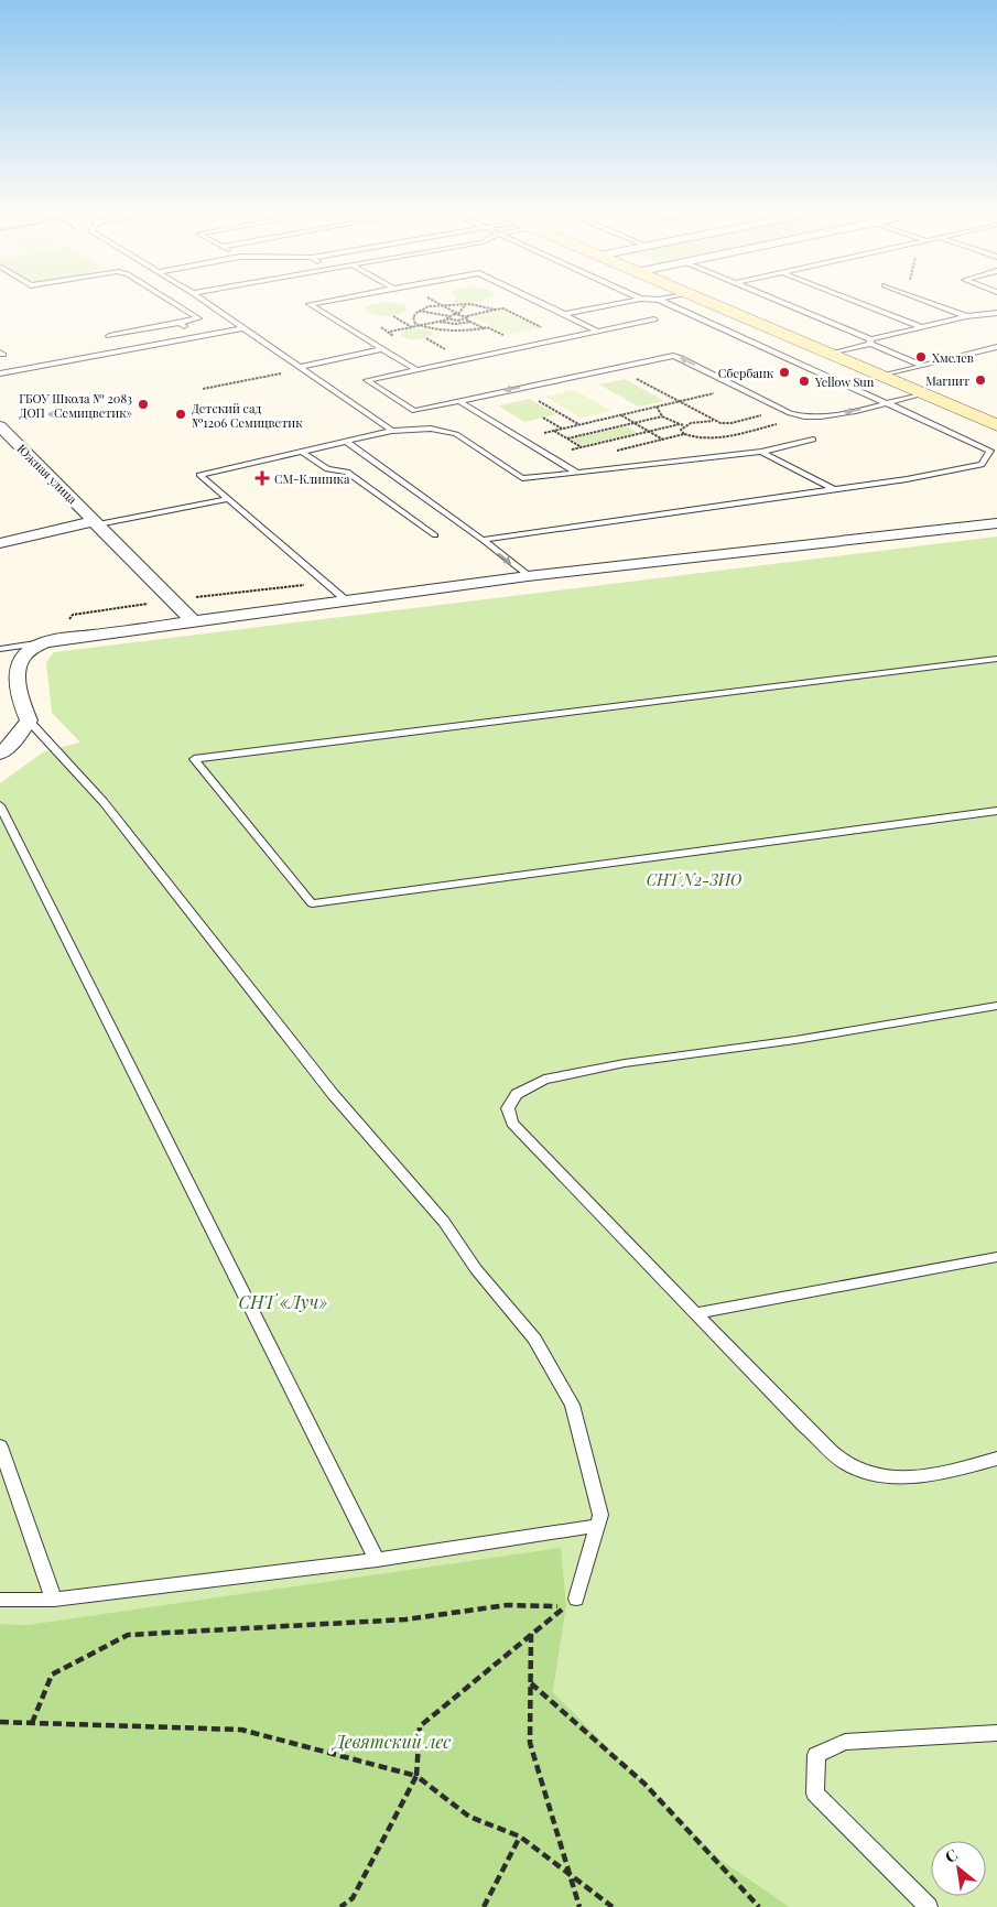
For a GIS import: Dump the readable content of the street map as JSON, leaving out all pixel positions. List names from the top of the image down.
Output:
{
  "streets": {
    "street": ["Южная улица"]
  },
  "parks": ["СНТ N2-ЗИО", "СНТ «Луч»", "Девятский лес"],
  "places": {
    "other": [
      "Хмелев",
      "Сбербанк",
      "Магнит",
      "Yellow Sun",
      "ГБОУ Школа № 2083 ДОП «Семицветик»",
      "Детский сад №1206 Семицветик"
    ],
    "health": ["СМ-Клиника"]
  },
  "north": "top left"
}
